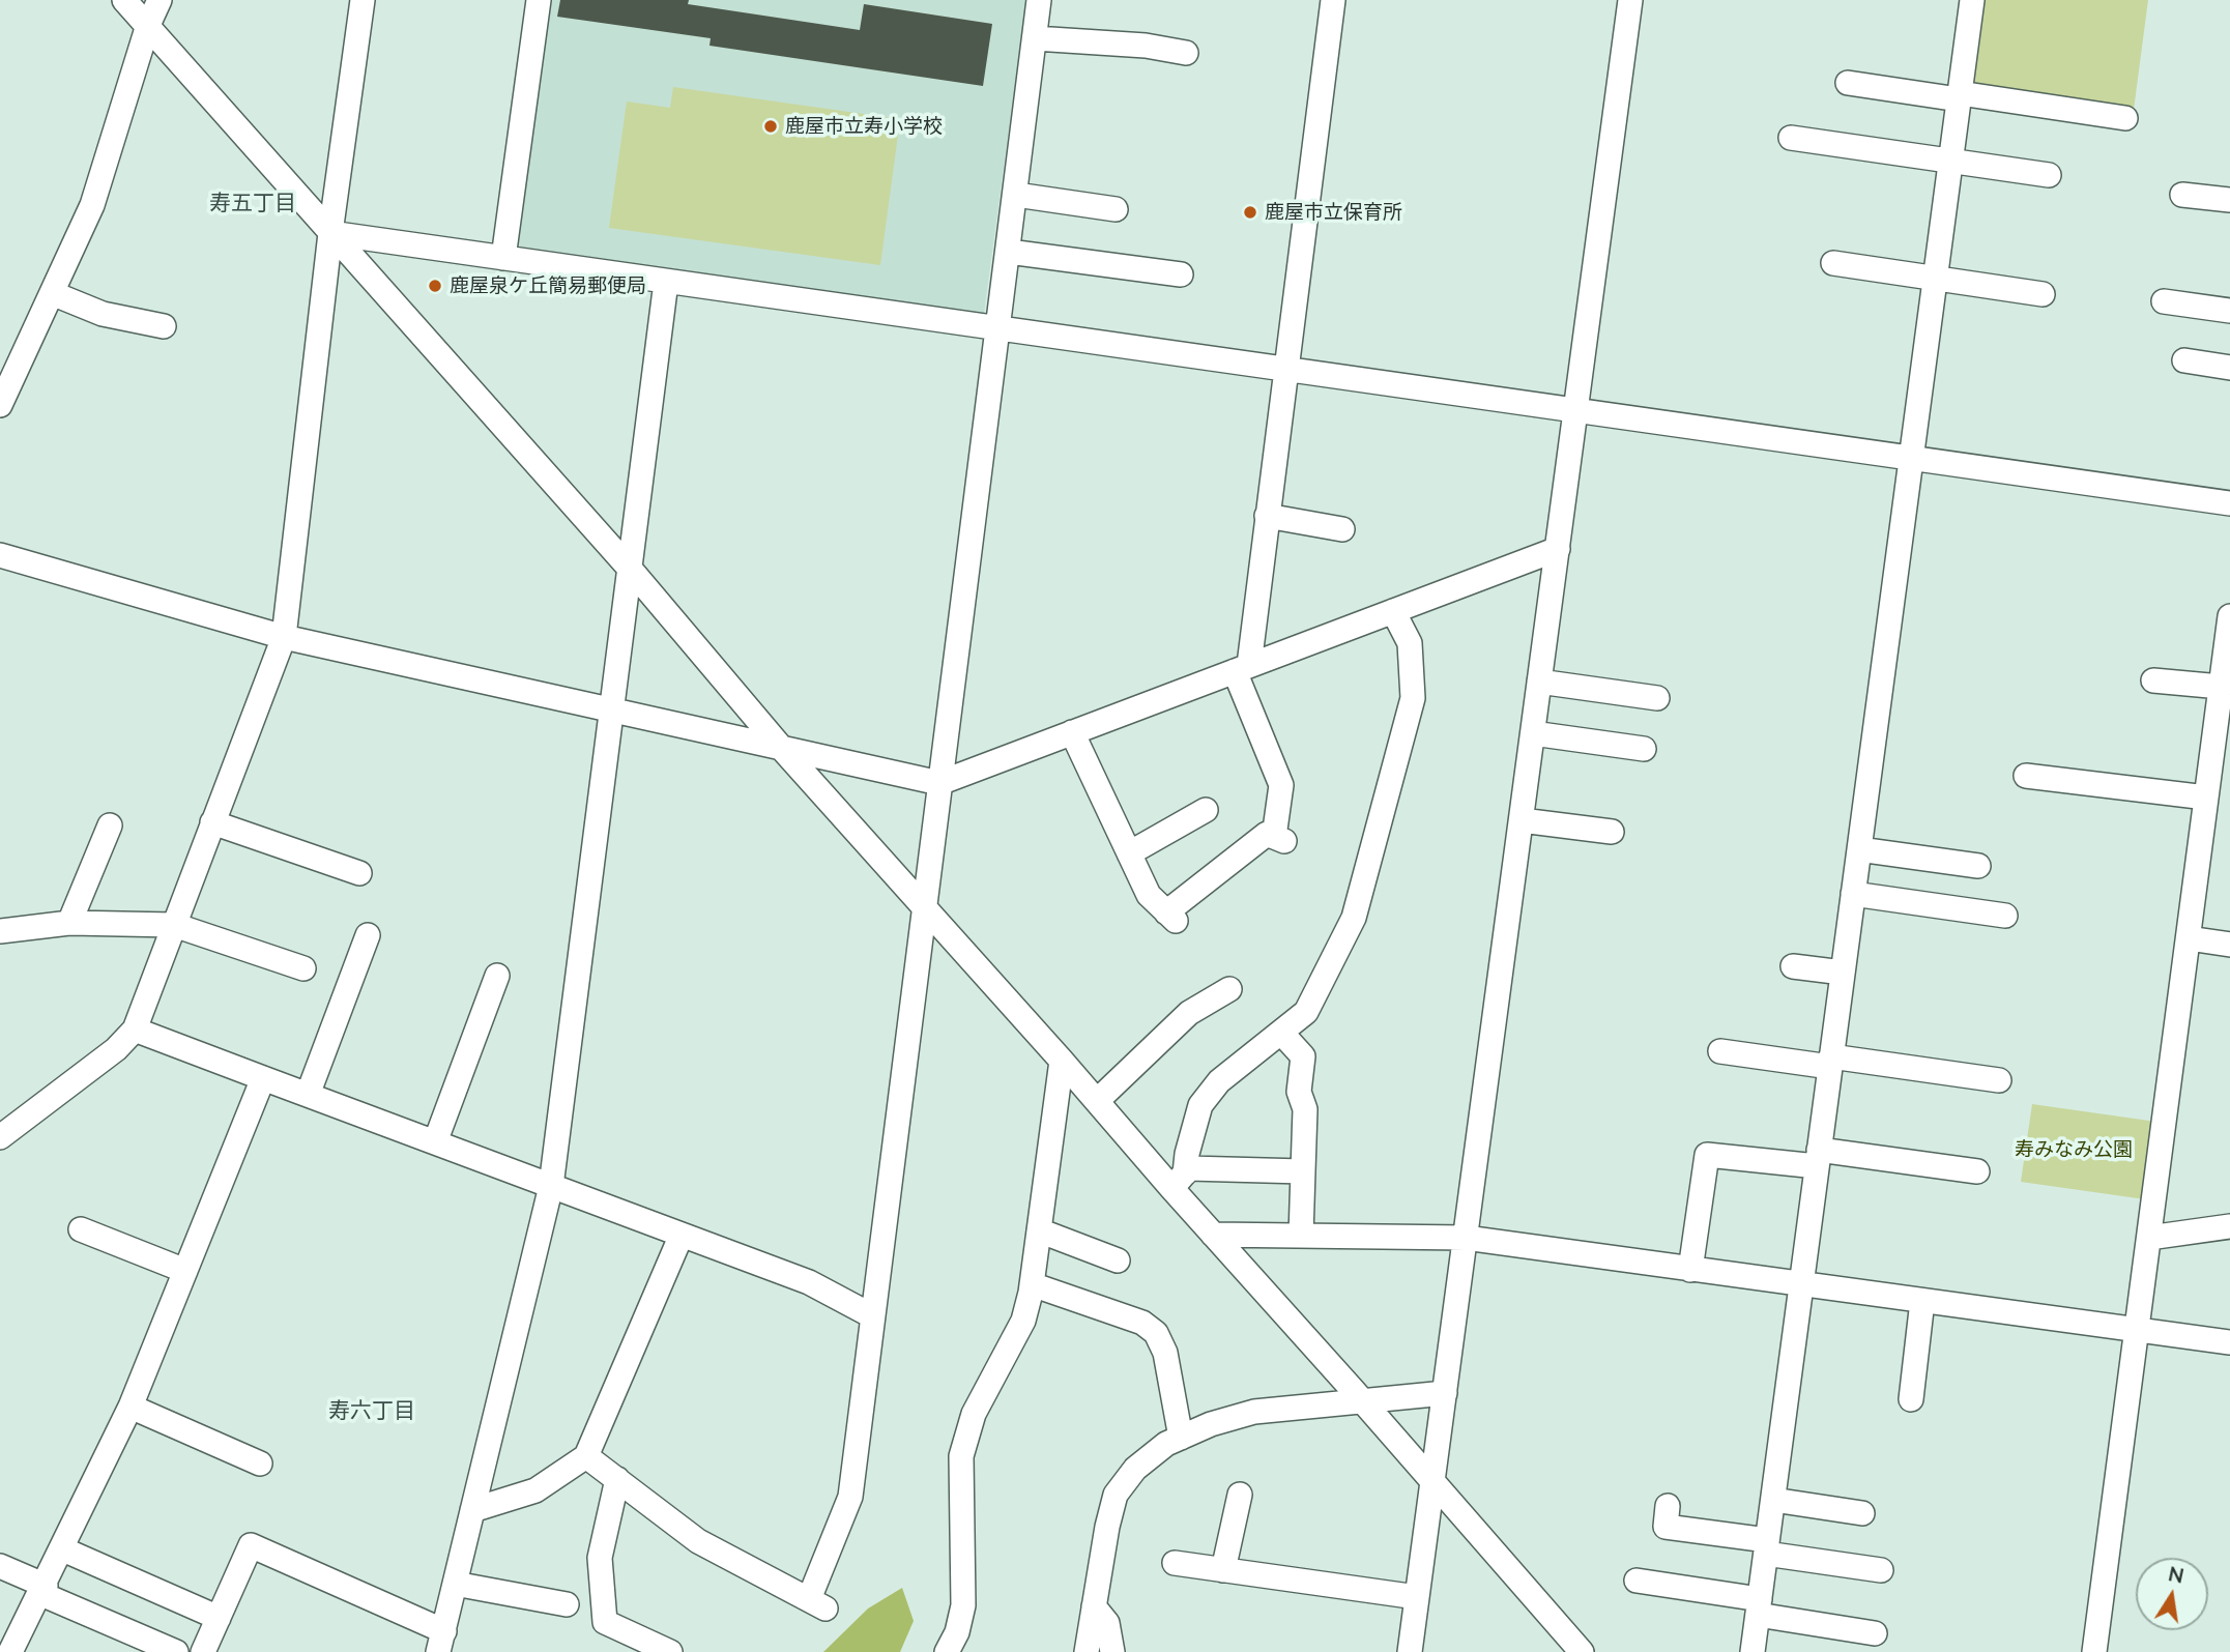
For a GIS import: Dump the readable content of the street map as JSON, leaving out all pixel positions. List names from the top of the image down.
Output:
{
  "districts": ["寿五丁目", "寿六丁目"],
  "parks": ["寿みなみ公園"],
  "places": ["鹿屋市立寿小学校", "鹿屋市立保育所", "鹿屋泉ケ丘簡易郵便局"],
  "north": "top"
}
